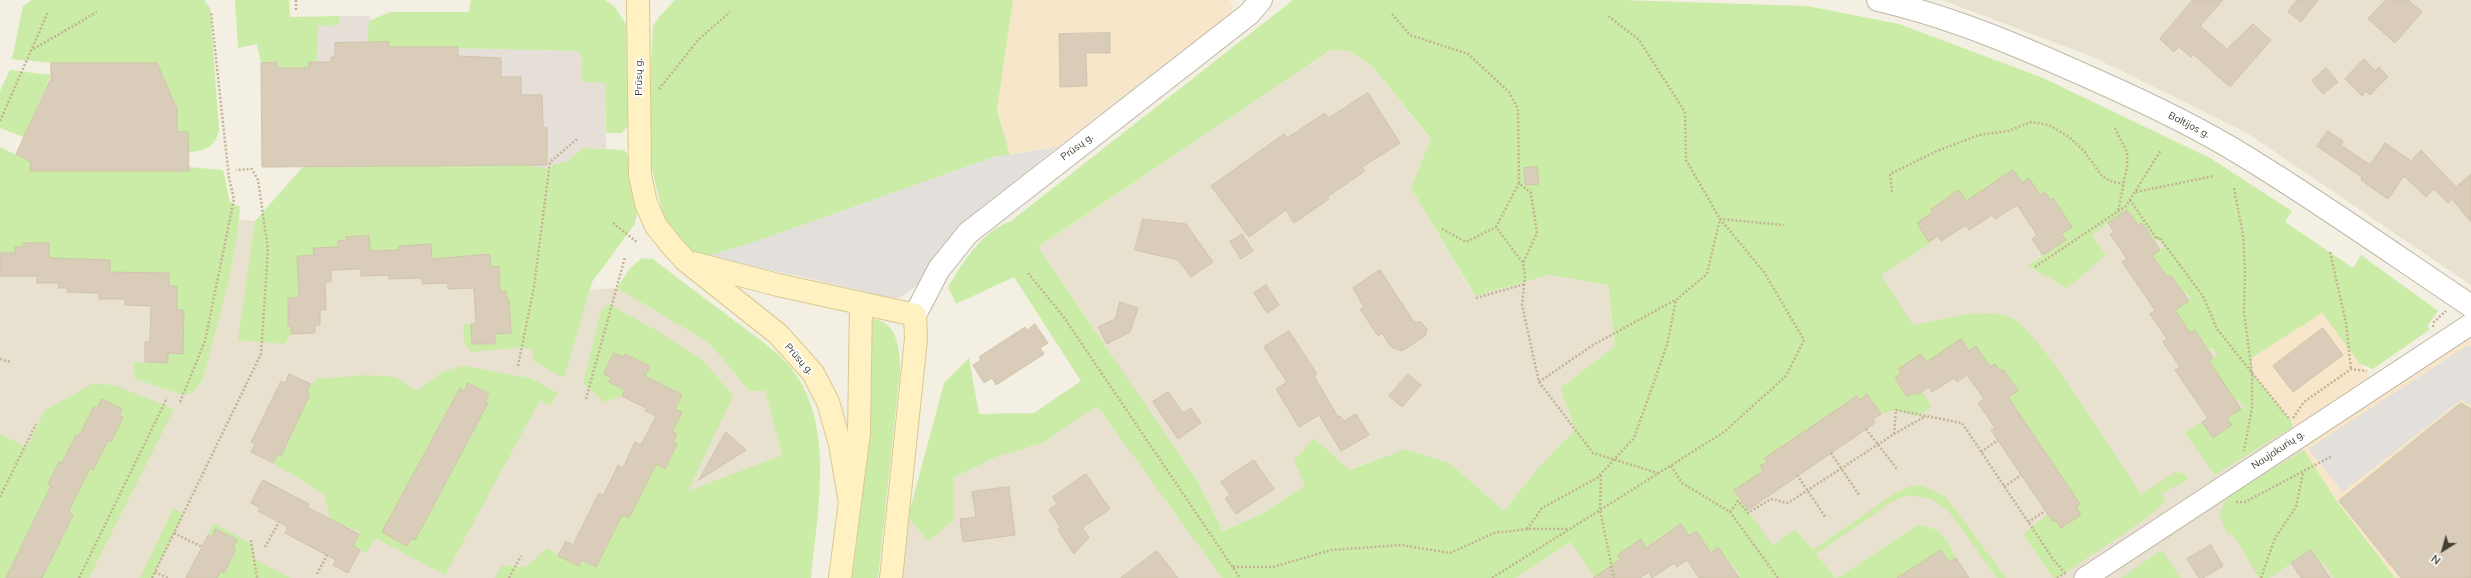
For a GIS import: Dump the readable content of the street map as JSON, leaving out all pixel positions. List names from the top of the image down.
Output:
{
  "streets": {
    "main road": ["Prūsų g."],
    "street": ["Baltijos g.", "Naujakurių g."]
  },
  "north": "bottom left"
}
